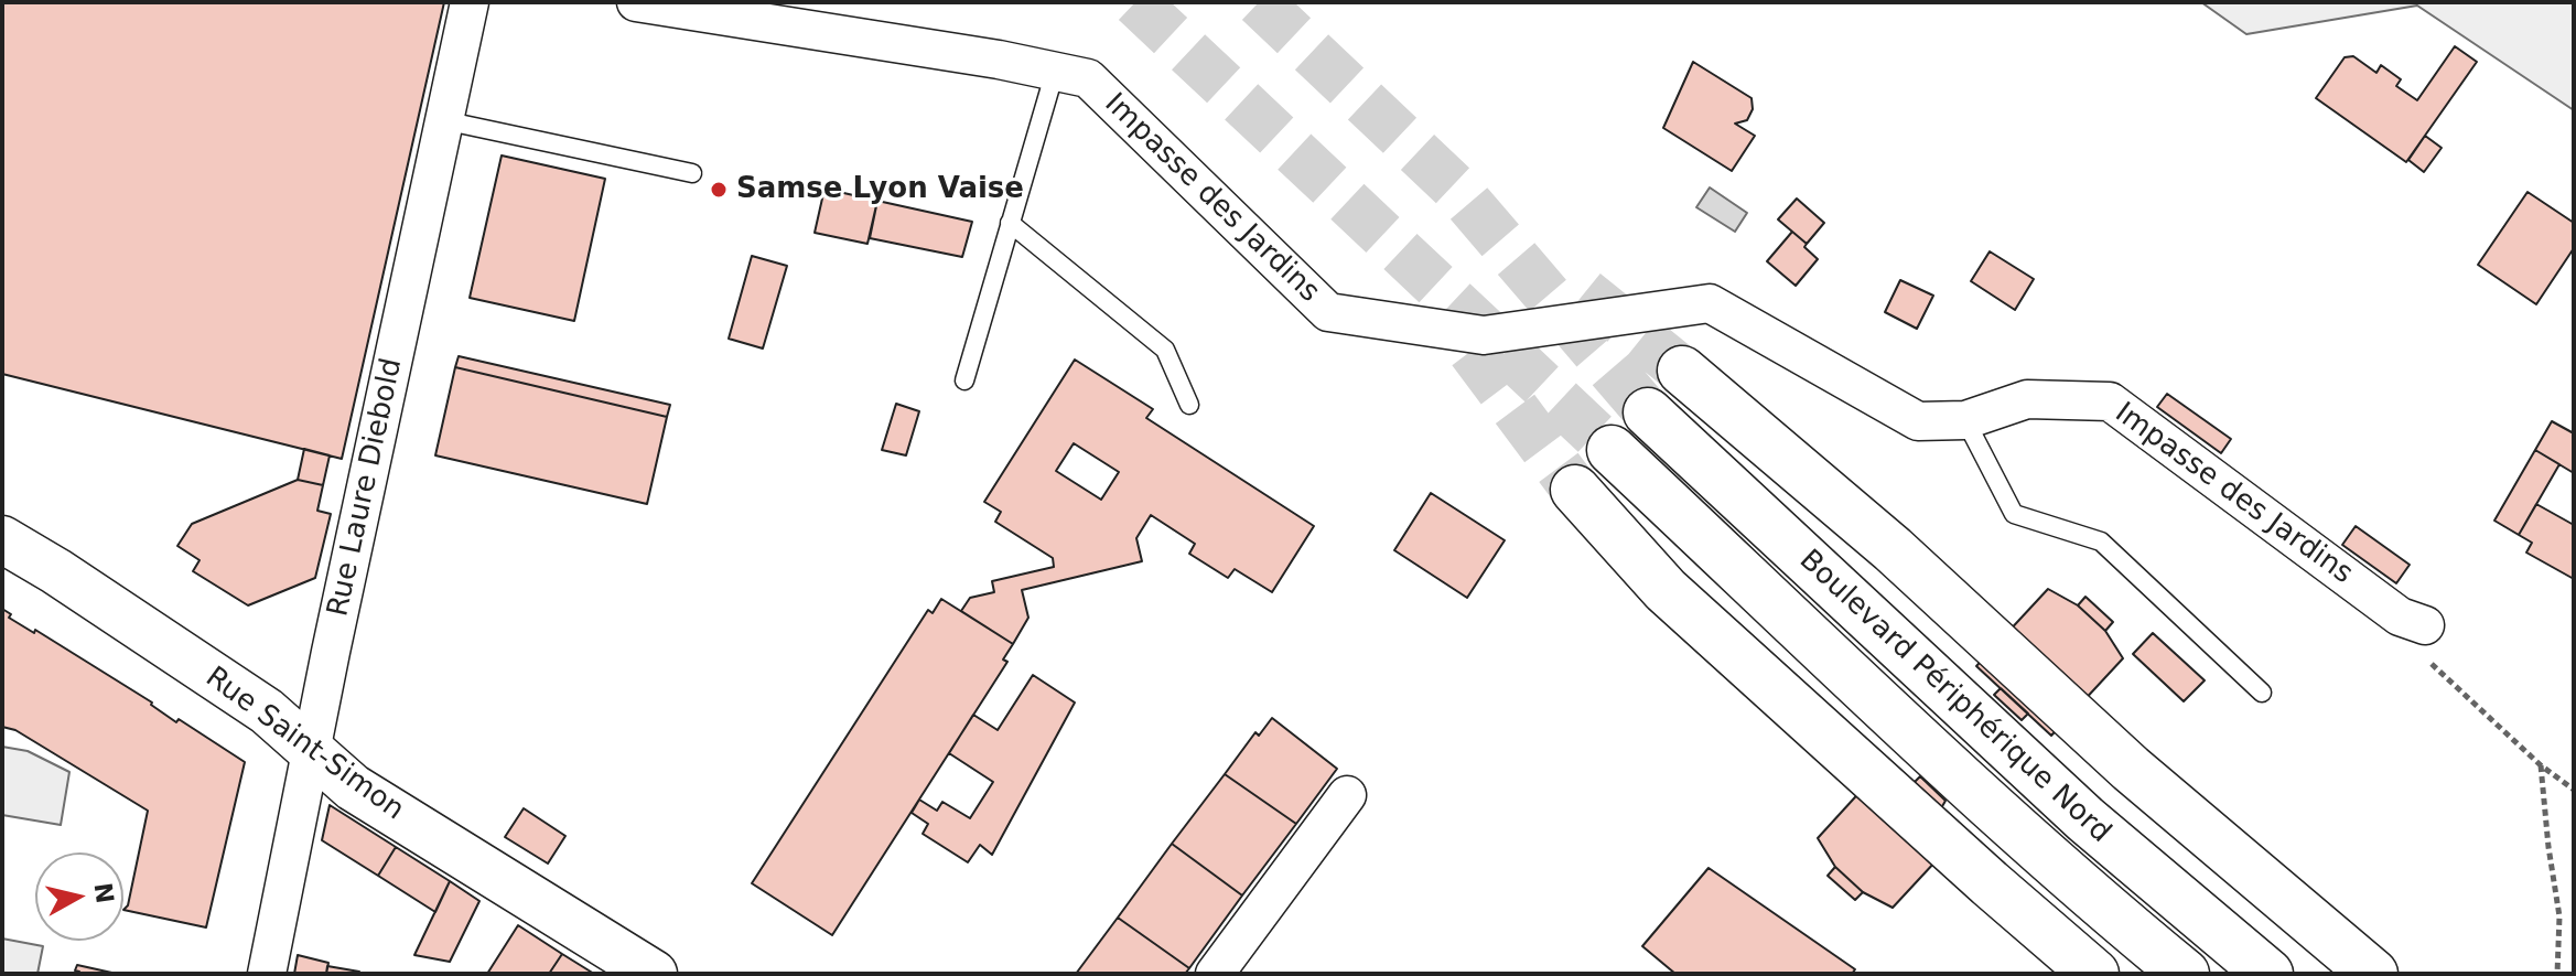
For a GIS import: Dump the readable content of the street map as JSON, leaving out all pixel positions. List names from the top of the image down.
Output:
{
  "streets": {
    "highway": ["Boulevard Périphérique Nord"],
    "street": ["Impasse des Jardins", "Rue Laure Diebold", "Rue Saint-Simon"]
  },
  "crossings": [
    ["Rue Laure Diebold", "Rue Saint-Simon"]
  ],
  "places": ["Samse Lyon Vaise"],
  "north": "right"
}
